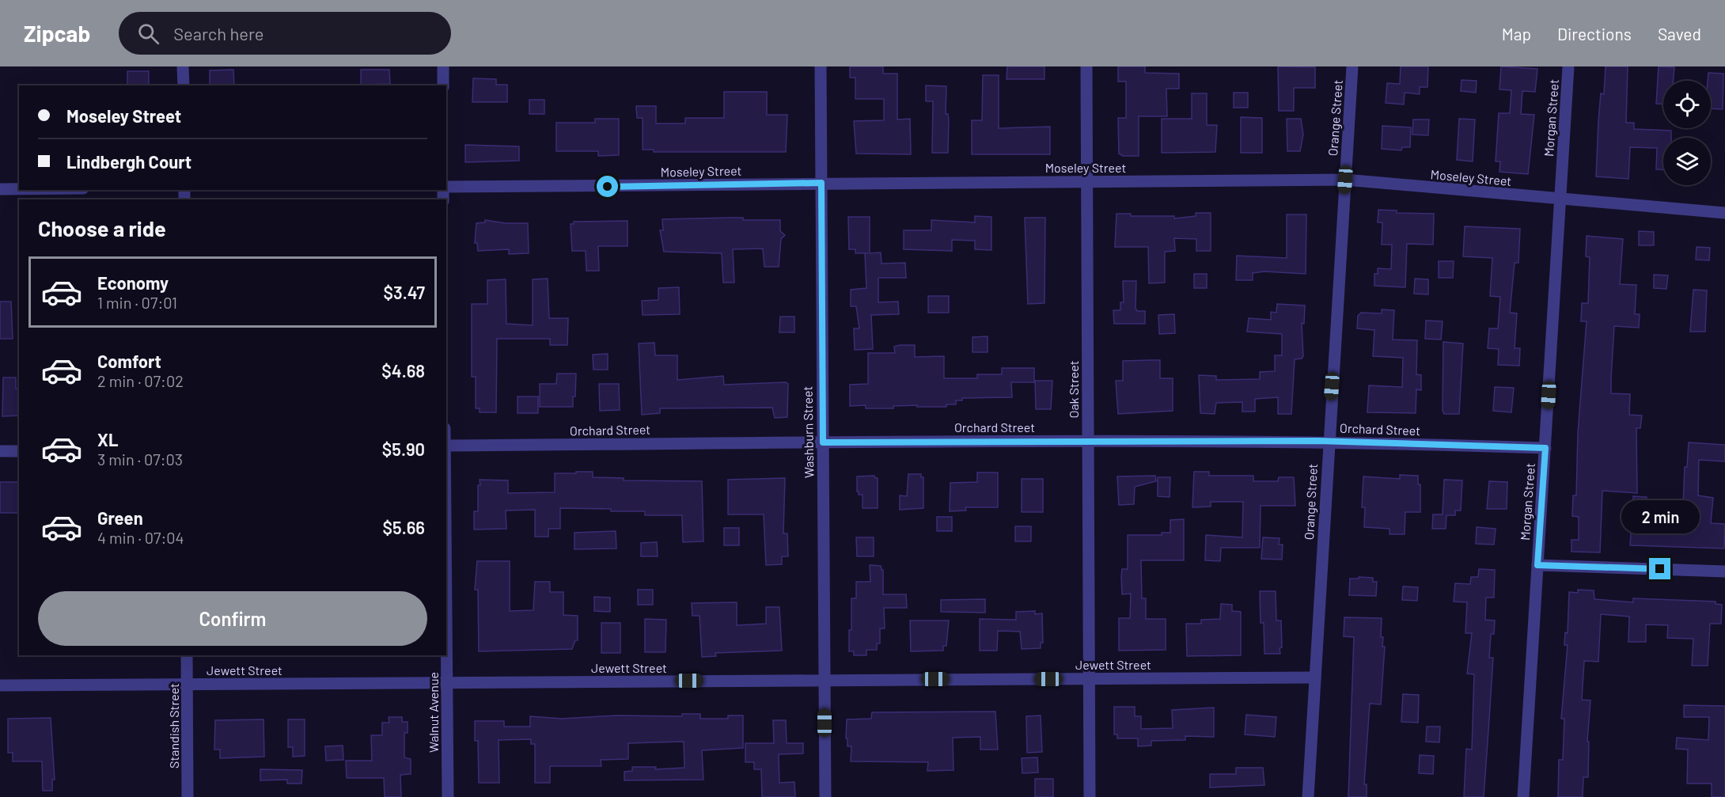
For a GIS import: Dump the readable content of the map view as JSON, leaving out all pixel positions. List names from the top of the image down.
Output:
{
  "streets": {
    "street": [
      "Orange Street",
      "Morgan Street",
      "Moseley Street",
      "Oak Street",
      "Orchard Street",
      "Washburn Street",
      "Jewett Street",
      "Walnut Avenue",
      "Standish Street"
    ]
  },
  "crossings": [
    ["Orange Street", "Moseley Street"],
    ["Orange Street", "Orchard Street"],
    ["Orange Street", "Jewett Street"],
    ["Morgan Street", "Moseley Street"],
    ["Morgan Street", "Orchard Street"],
    ["Moseley Street", "Oak Street"],
    ["Moseley Street", "Washburn Street"],
    ["Oak Street", "Orchard Street"],
    ["Oak Street", "Jewett Street"],
    ["Orchard Street", "Washburn Street"],
    ["Washburn Street", "Jewett Street"],
    ["Jewett Street", "Walnut Avenue"],
    ["Jewett Street", "Standish Street"]
  ],
  "page": {
    "header": "Zipcab",
    "search": "Search here",
    "nav": ["Map", "Directions", "Saved"],
    "banner": ["Moseley Street", "Lindbergh Court"],
    "heading": "Choose a ride",
    "list": [
      {
        "name": "Economy",
        "note": "1 min · 07:01",
        "value": "$3.47"
      },
      {
        "name": "Comfort",
        "note": "2 min · 07:02",
        "value": "$4.68"
      },
      {
        "name": "XL",
        "note": "3 min · 07:03",
        "value": "$5.90"
      },
      {
        "name": "Green",
        "note": "4 min · 07:04",
        "value": "$5.66"
      }
    ],
    "bubble": "2 min",
    "buttons": "Confirm"
  }
}
